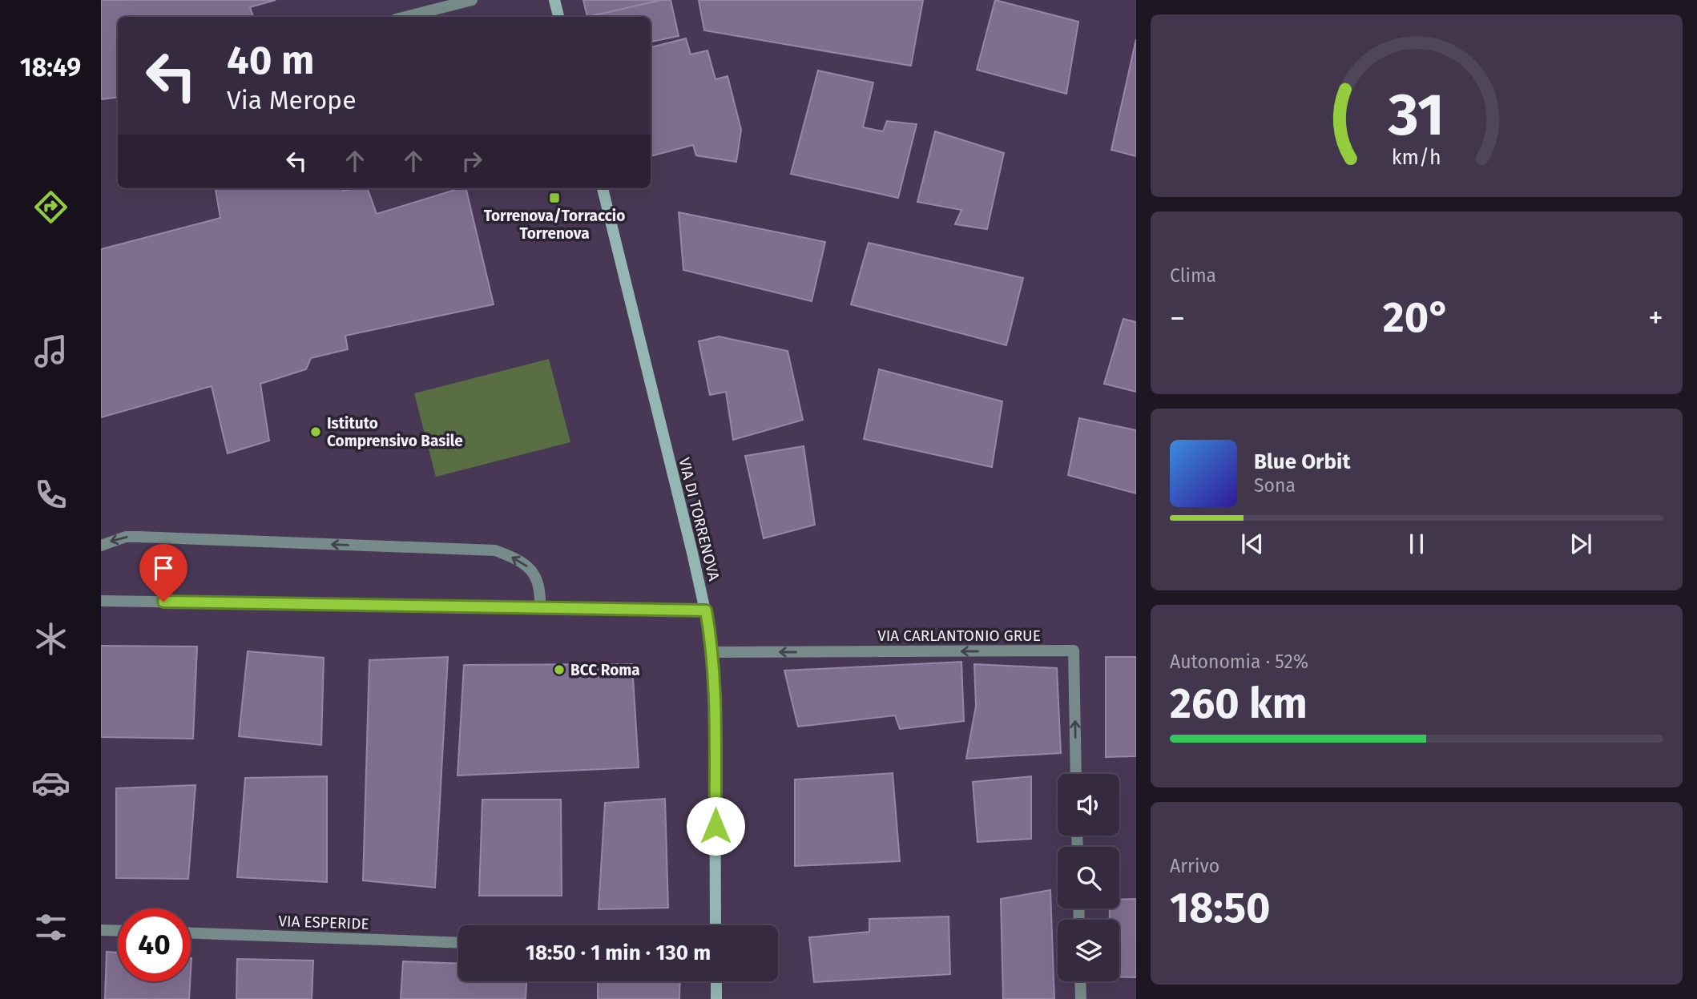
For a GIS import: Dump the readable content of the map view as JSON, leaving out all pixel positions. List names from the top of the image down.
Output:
{
  "streets": {
    "street": ["VIA DI TORRENOVA", "VIA CARLANTONIO GRUE", "VIA ESPERIDE"]
  },
  "crossings": [
    ["VIA DI TORRENOVA", "VIA CARLANTONIO GRUE"]
  ],
  "places": {
    "transit": ["Torrenova/Torraccio Torrenova"],
    "other": ["Istituto Comprensivo Basile", "BCC Roma"]
  },
  "page": {
    "tabs": "18:49",
    "turn": ["40 m", "Via Merope"],
    "tile": [
      "Clima",
      ["Autonomia · 52%", "260 km"],
      ["Arrivo", "18:50"]
    ],
    "heat": ["−", "20°", "+"],
    "song": ["Blue Orbit", "Sona"],
    "limit": "40",
    "trip": "18:50 · 1 min · 130 m",
    "gauge": ["31", "km/h"]
  }
}
